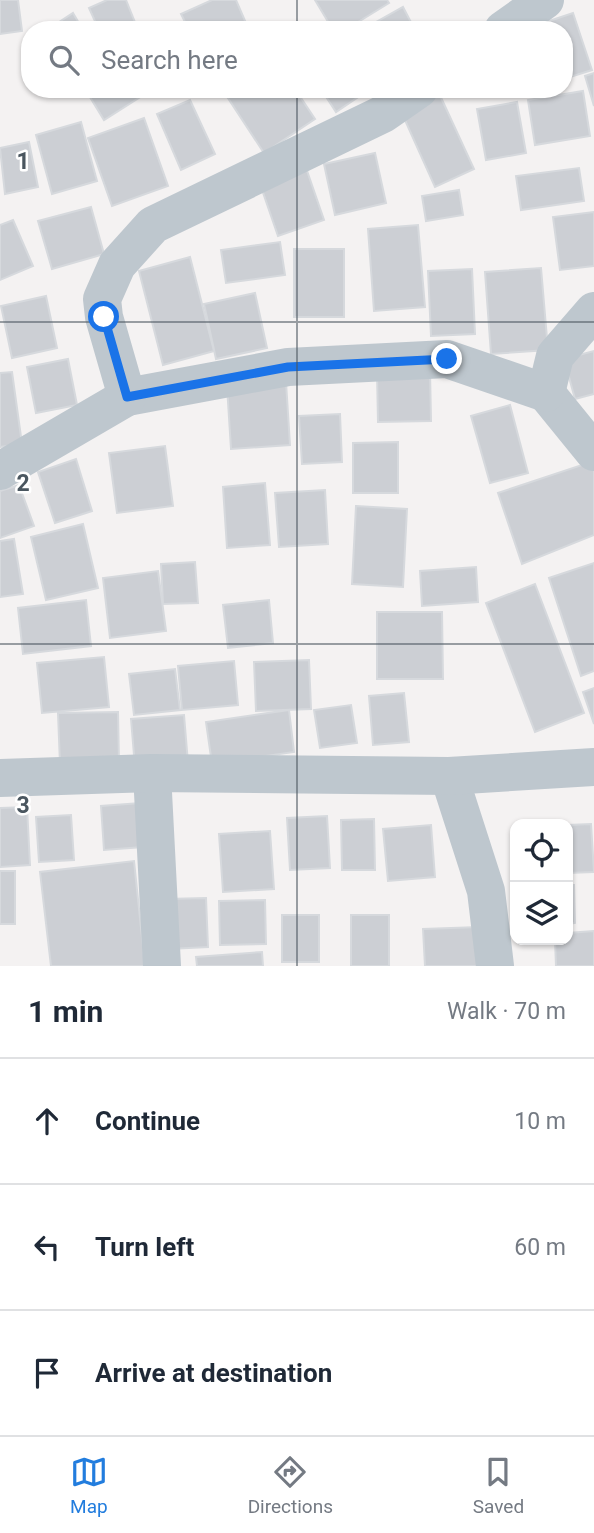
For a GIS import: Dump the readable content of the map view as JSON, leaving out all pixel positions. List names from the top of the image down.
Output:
{
  "page": {
    "search": "Search here",
    "heading": ["1 min", "Walk · 70 m"],
    "list": [
      ["Continue", "10 m"],
      ["Turn left", "60 m"],
      "Arrive at destination"
    ],
    "nav": ["Map", "Directions", "Saved"]
  },
  "grid": {
    "rows": ["1", "2", "3"]
  }
}
